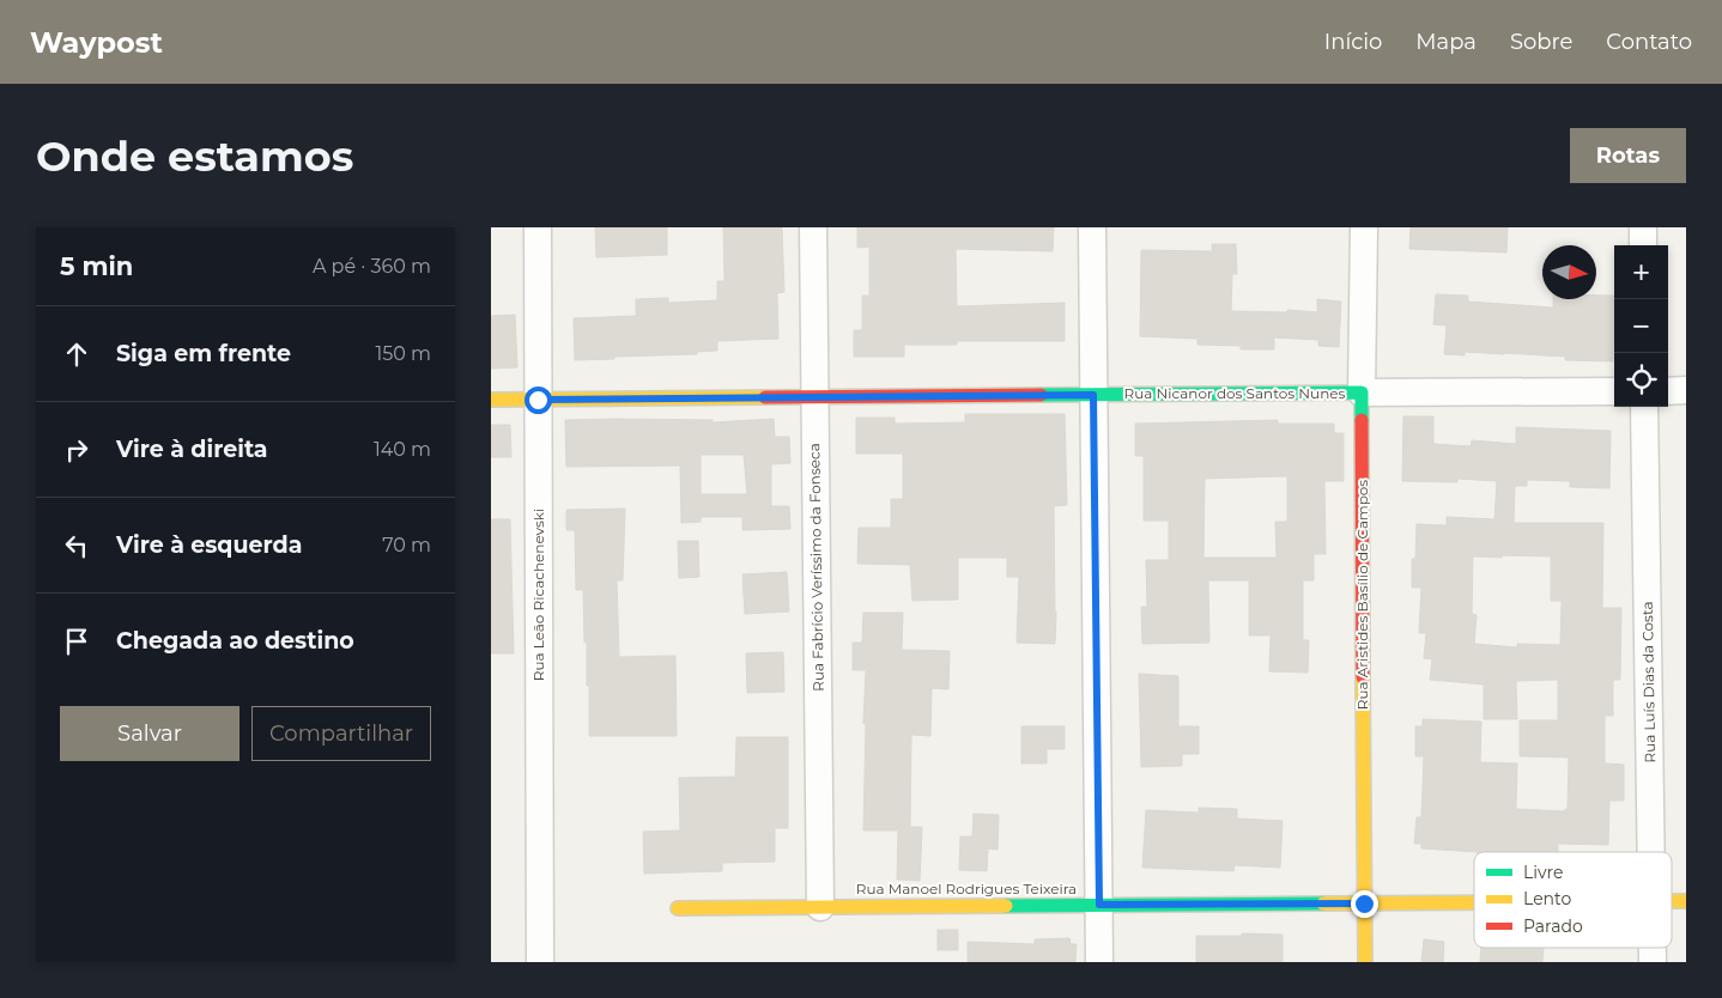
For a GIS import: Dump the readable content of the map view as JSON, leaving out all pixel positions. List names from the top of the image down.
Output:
{
  "streets": {
    "street": [
      "Rua Nicanor dos Santos Nunes",
      "Rua Fabrício Veríssimo da Fonseca",
      "Rua Leão Ricachenevski",
      "Rua Aristides Basílio de Campos",
      "Rua Luís Dias da Costa",
      "Rua Manoel Rodrigues Teixeira"
    ]
  },
  "crossings": [
    ["Rua Nicanor dos Santos Nunes", "Rua Fabrício Veríssimo da Fonseca"],
    ["Rua Nicanor dos Santos Nunes", "Rua Leão Ricachenevski"],
    ["Rua Nicanor dos Santos Nunes", "Rua Aristides Basílio de Campos"],
    ["Rua Fabrício Veríssimo da Fonseca", "Rua Manoel Rodrigues Teixeira"],
    ["Rua Aristides Basílio de Campos", "Rua Manoel Rodrigues Teixeira"]
  ],
  "legend": ["Livre", "Lento", "Parado"],
  "north": "right",
  "page": {
    "header": "Waypost",
    "nav": [
      "Início",
      "Mapa",
      "Sobre",
      "Contato"
    ],
    "buttons": [
      "Rotas",
      ["Salvar", "Compartilhar"]
    ],
    "title": "Onde estamos",
    "heading": ["5 min", "A pé · 360 m"],
    "map_buttons": ["+", "−"],
    "list": [
      ["Siga em frente", "150 m"],
      ["Vire à direita", "140 m"],
      ["Vire à esquerda", "70 m"],
      "Chegada ao destino"
    ]
  }
}
